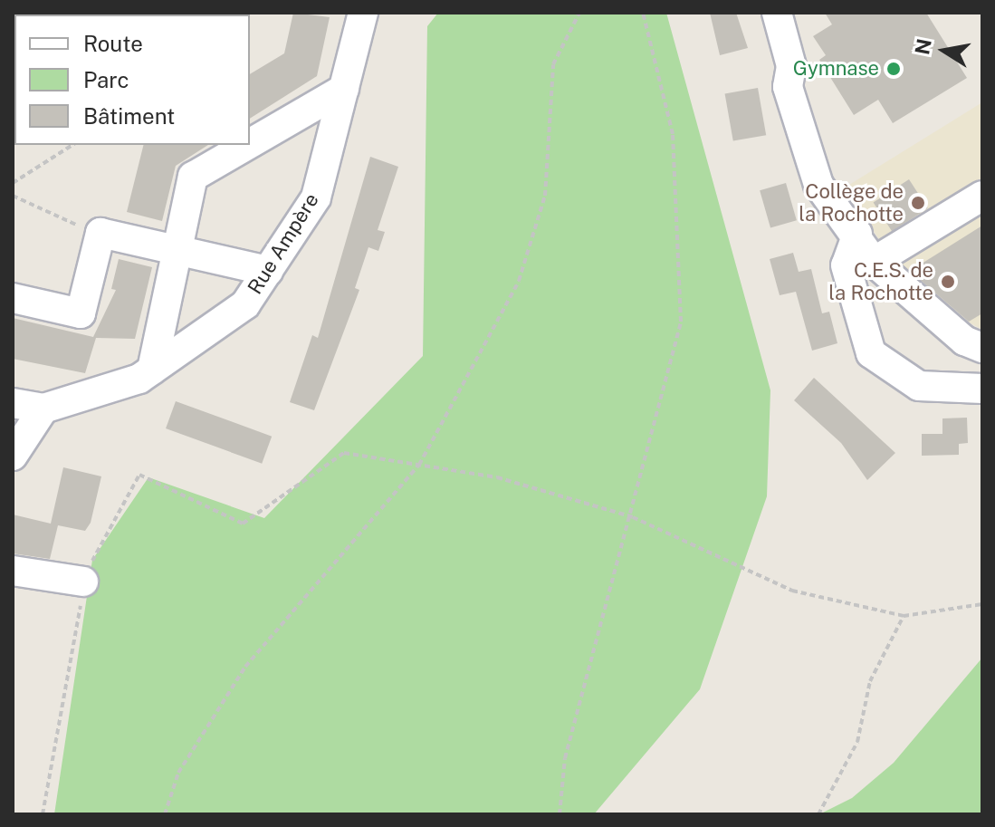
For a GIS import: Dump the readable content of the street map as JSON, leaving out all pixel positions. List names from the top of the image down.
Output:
{
  "streets": {
    "street": ["Rue Ampère"]
  },
  "places": ["Gymnase", "Collège de la Rochotte", "C.E.S. de la Rochotte"],
  "legend": ["Route", "Parc", "Bâtiment"],
  "north": "left"
}
